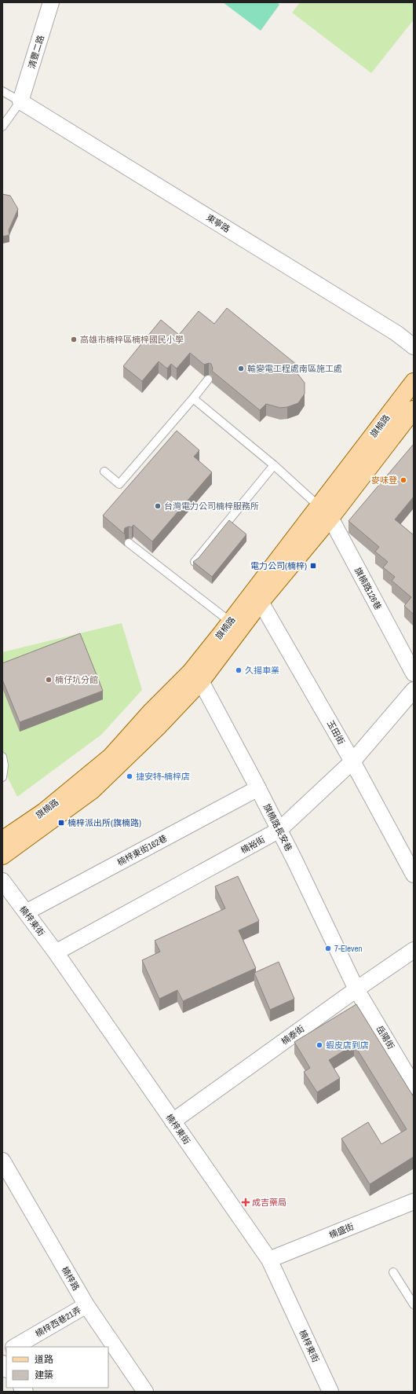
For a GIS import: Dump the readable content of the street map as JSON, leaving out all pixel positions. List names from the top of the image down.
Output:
{
  "streets": {
    "main road": ["旗楠路"],
    "street": [
      "清豐二路",
      "東寧路",
      "旗楠路126巷",
      "玉田街",
      "旗楠路長安巷",
      "楠裕街",
      "楠梓東街162巷",
      "楠梓東街",
      "楠泰街",
      "岳陽街",
      "楠盛街",
      "楠梓路",
      "楠梓西巷21弄"
    ]
  },
  "crossings": [
    ["清豐二路", "東寧路"],
    ["旗楠路", "旗楠路126巷"],
    ["旗楠路", "玉田街"],
    ["旗楠路", "旗楠路長安巷"],
    ["玉田街", "楠裕街"],
    ["旗楠路長安巷", "楠裕街"],
    ["旗楠路長安巷", "楠梓東街162巷"],
    ["旗楠路長安巷", "楠泰街"],
    ["旗楠路長安巷", "岳陽街"],
    ["楠裕街", "楠梓東街"],
    ["楠梓東街162巷", "楠梓東街"],
    ["楠梓東街", "楠泰街"],
    ["楠梓東街", "楠盛街"],
    ["楠泰街", "岳陽街"],
    ["楠梓路", "楠梓西巷21弄"]
  ],
  "places": {
    "other": [
      "高雄市楠梓區楠梓國民小學",
      "輸變電工程處南區施工處",
      "麥味登",
      "台灣電力公司楠梓服務所",
      "久揚車業",
      "楠仔坑分館",
      "捷安特-楠梓店",
      "7-Eleven",
      "蝦皮店到店"
    ],
    "transit": ["電力公司(楠梓)", "楠梓派出所(旗楠路)"],
    "health": ["成吉藥局"]
  },
  "legend": ["道路", "建築"]
}
